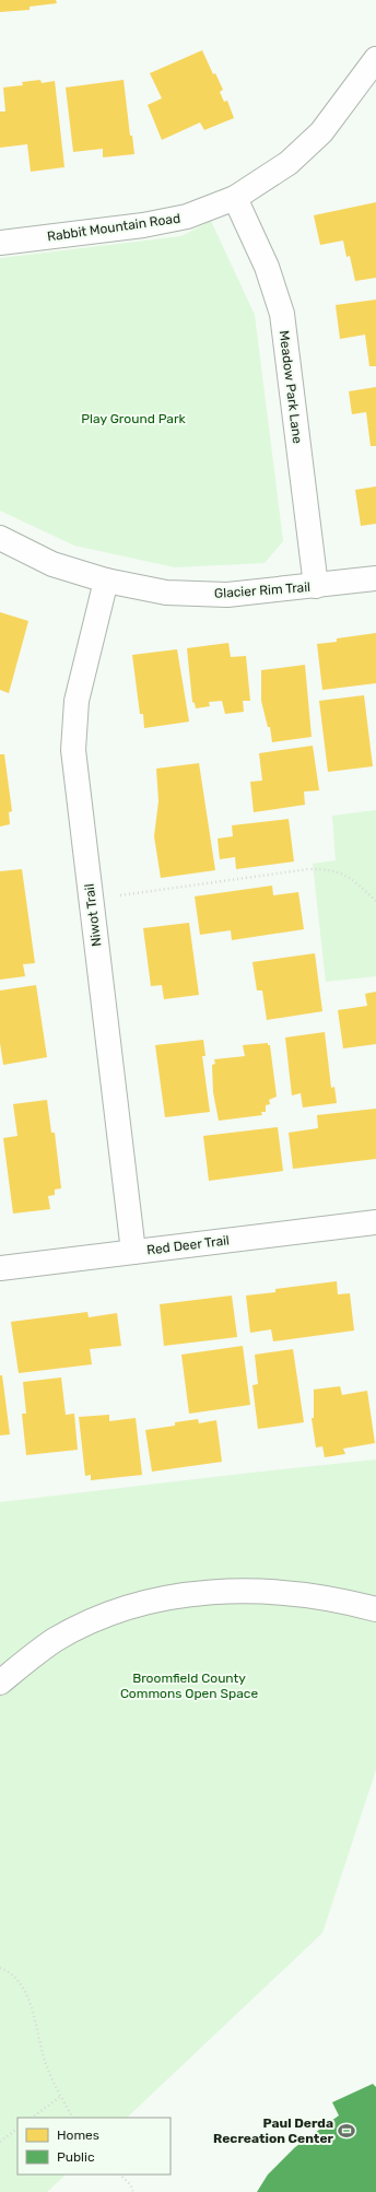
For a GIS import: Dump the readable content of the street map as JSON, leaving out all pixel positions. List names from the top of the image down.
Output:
{
  "streets": {
    "street": [
      "Rabbit Mountain Road",
      "Meadow Park Lane",
      "Glacier Rim Trail",
      "Niwot Trail",
      "Red Deer Trail"
    ]
  },
  "crossings": [
    ["Rabbit Mountain Road", "Meadow Park Lane"],
    ["Meadow Park Lane", "Glacier Rim Trail"],
    ["Glacier Rim Trail", "Niwot Trail"],
    ["Niwot Trail", "Red Deer Trail"]
  ],
  "parks": ["Play Ground Park", "Broomfield County Commons Open Space"],
  "places": {
    "sports": ["Paul Derda Recreation Center"]
  },
  "legend": ["Homes", "Public"]
}
